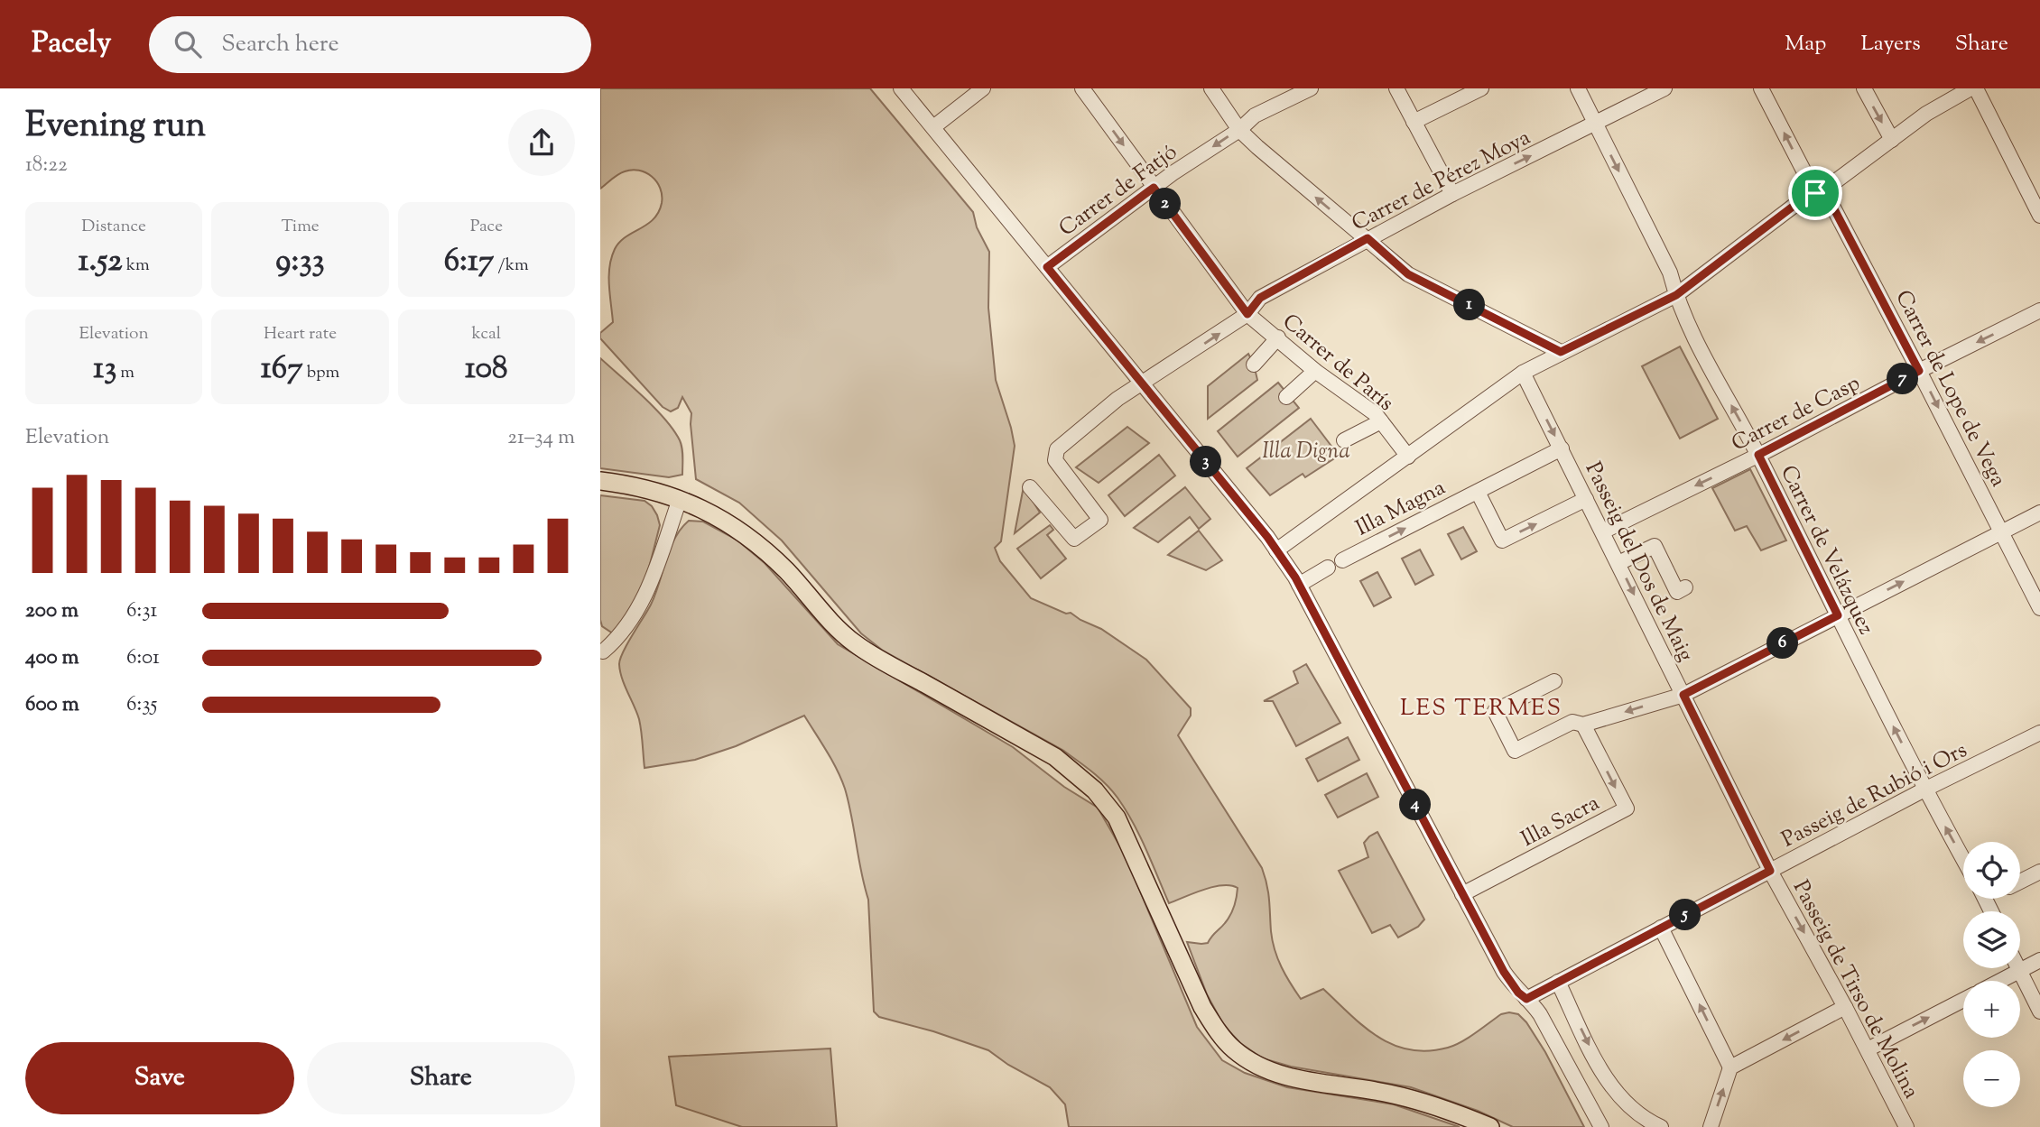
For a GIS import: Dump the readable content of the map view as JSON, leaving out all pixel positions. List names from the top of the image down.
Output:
{
  "streets": {
    "street": [
      "Carrer de Pérez Moya",
      "Carrer de Fatjó",
      "Carrer de París",
      "Carrer de Lope de Vega",
      "Carrer de Casp",
      "Illa Magna",
      "Carrer de Velázquez",
      "Passeig del Dos de Maig",
      "Passeig de Rubió i Ors",
      "Illa Sacra",
      "Passeig de Tirso de Molina"
    ]
  },
  "crossings": [
    ["Carrer de Pérez Moya", "Carrer de París"],
    ["Carrer de Pérez Moya", "Carrer de Velázquez"],
    ["Carrer de Fatjó", "Carrer de París"],
    ["Carrer de Lope de Vega", "Carrer de Casp"],
    ["Carrer de Casp", "Carrer de Velázquez"],
    ["Carrer de Casp", "Passeig del Dos de Maig"],
    ["Illa Magna", "Passeig del Dos de Maig"],
    ["Carrer de Velázquez", "Passeig de Rubió i Ors"],
    ["Passeig del Dos de Maig", "Passeig de Rubió i Ors"],
    ["Passeig del Dos de Maig", "Passeig de Tirso de Molina"],
    ["Passeig de Rubió i Ors", "Passeig de Tirso de Molina"]
  ],
  "one_way": ["Carrer de Casp", "Passeig del Dos de Maig"],
  "districts": ["LES TERMES"],
  "parks": ["Illa Digna"],
  "page": {
    "header": "Pacely",
    "search": "Search here",
    "nav": ["Map", "Layers", "Share"],
    "heading": ["Evening run", "18:22"],
    "pins": [
      "2",
      "1",
      "7",
      "3",
      "6",
      "4",
      "5"
    ],
    "stats": [
      ["Distance", "1.52 km"],
      ["Time", "9:33"],
      ["Pace", "6:17 /km"],
      ["Elevation", "13 m"],
      ["Heart rate", "167 bpm"],
      ["kcal", "108"]
    ],
    "chart": ["Elevation", "21–34 m"],
    "list": [
      {
        "name": "200 m",
        "note": "6:31"
      },
      {
        "name": "400 m",
        "note": "6:01"
      },
      {
        "name": "600 m",
        "note": "6:35"
      }
    ],
    "map_buttons": ["+", "−"],
    "buttons": ["Save", "Share"]
  }
}
